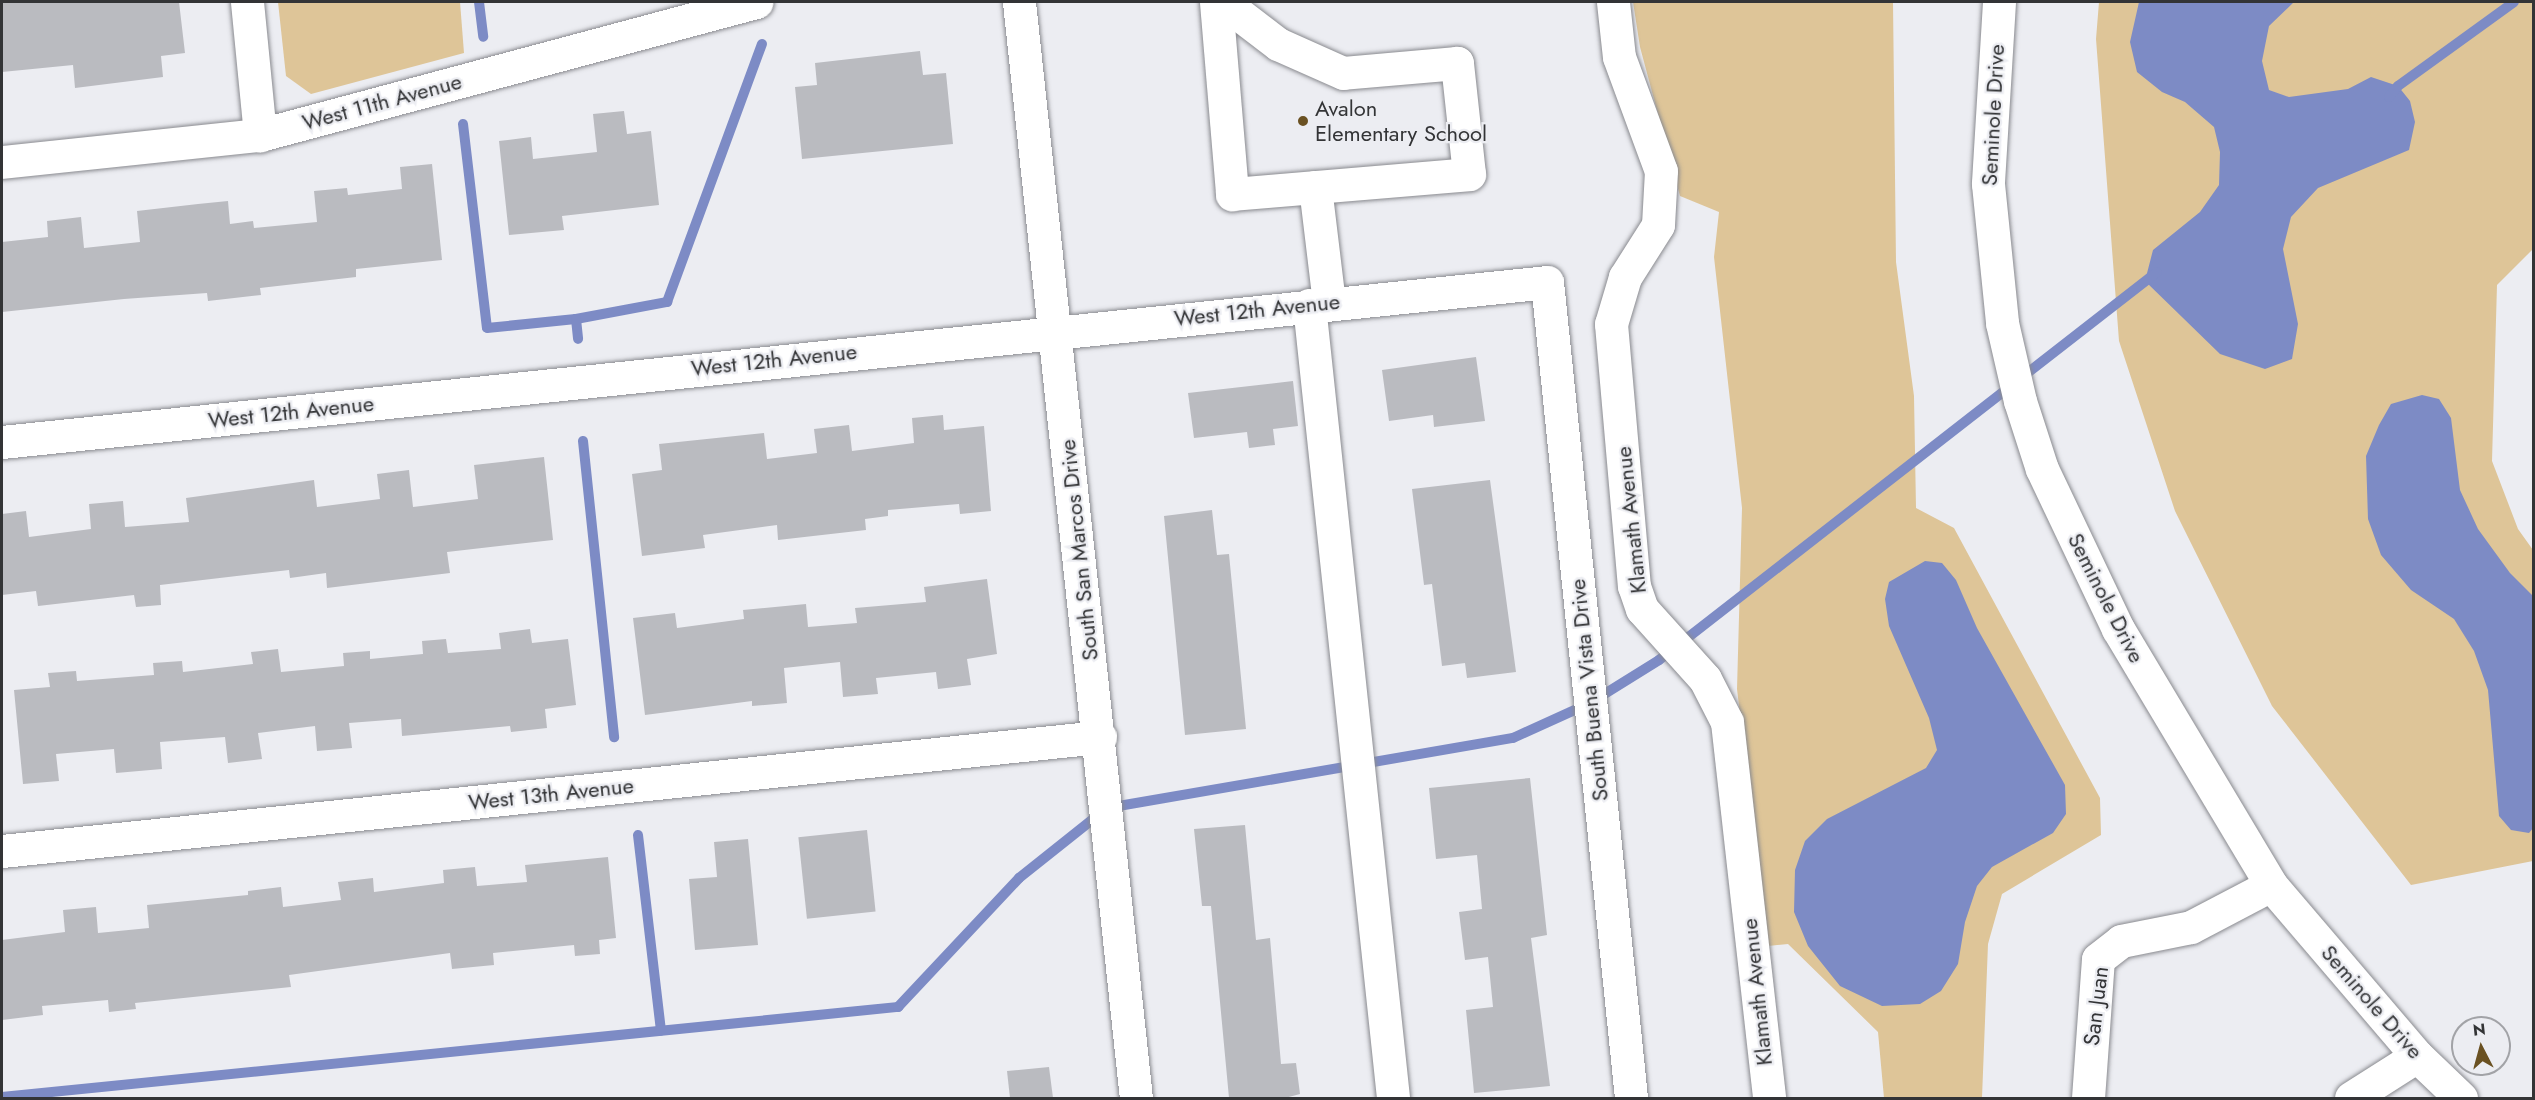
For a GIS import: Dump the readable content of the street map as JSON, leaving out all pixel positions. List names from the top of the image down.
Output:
{
  "streets": {
    "street": [
      "West 11th Avenue",
      "Seminole Drive",
      "West 12th Avenue",
      "Klamath Avenue",
      "South San Marcos Drive",
      "South Buena Vista Drive",
      "West 13th Avenue",
      "San Juan"
    ]
  },
  "crossings": [
    ["Seminole Drive", "San Juan"],
    ["West 12th Avenue", "South San Marcos Drive"],
    ["West 12th Avenue", "South Buena Vista Drive"],
    ["South San Marcos Drive", "West 13th Avenue"]
  ],
  "places": ["Avalon Elementary School"],
  "north": "top"
}
